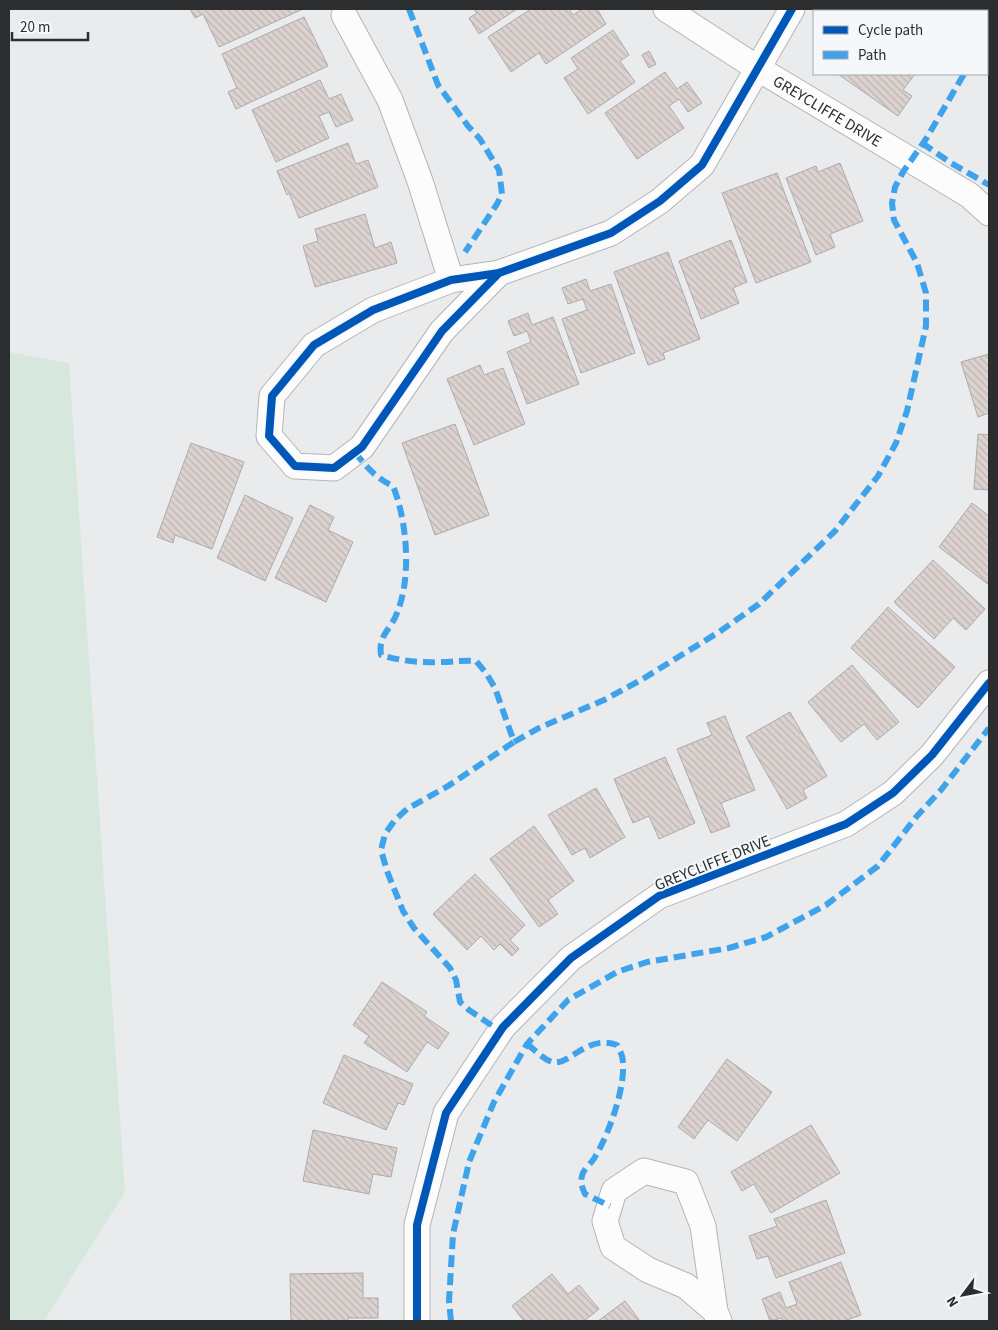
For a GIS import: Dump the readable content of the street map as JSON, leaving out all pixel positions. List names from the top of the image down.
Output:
{
  "streets": {
    "street": ["GREYCLIFFE DRIVE"]
  },
  "legend": ["Cycle path", "Path"],
  "scale_bar": "20 m",
  "north": "bottom left"
}
